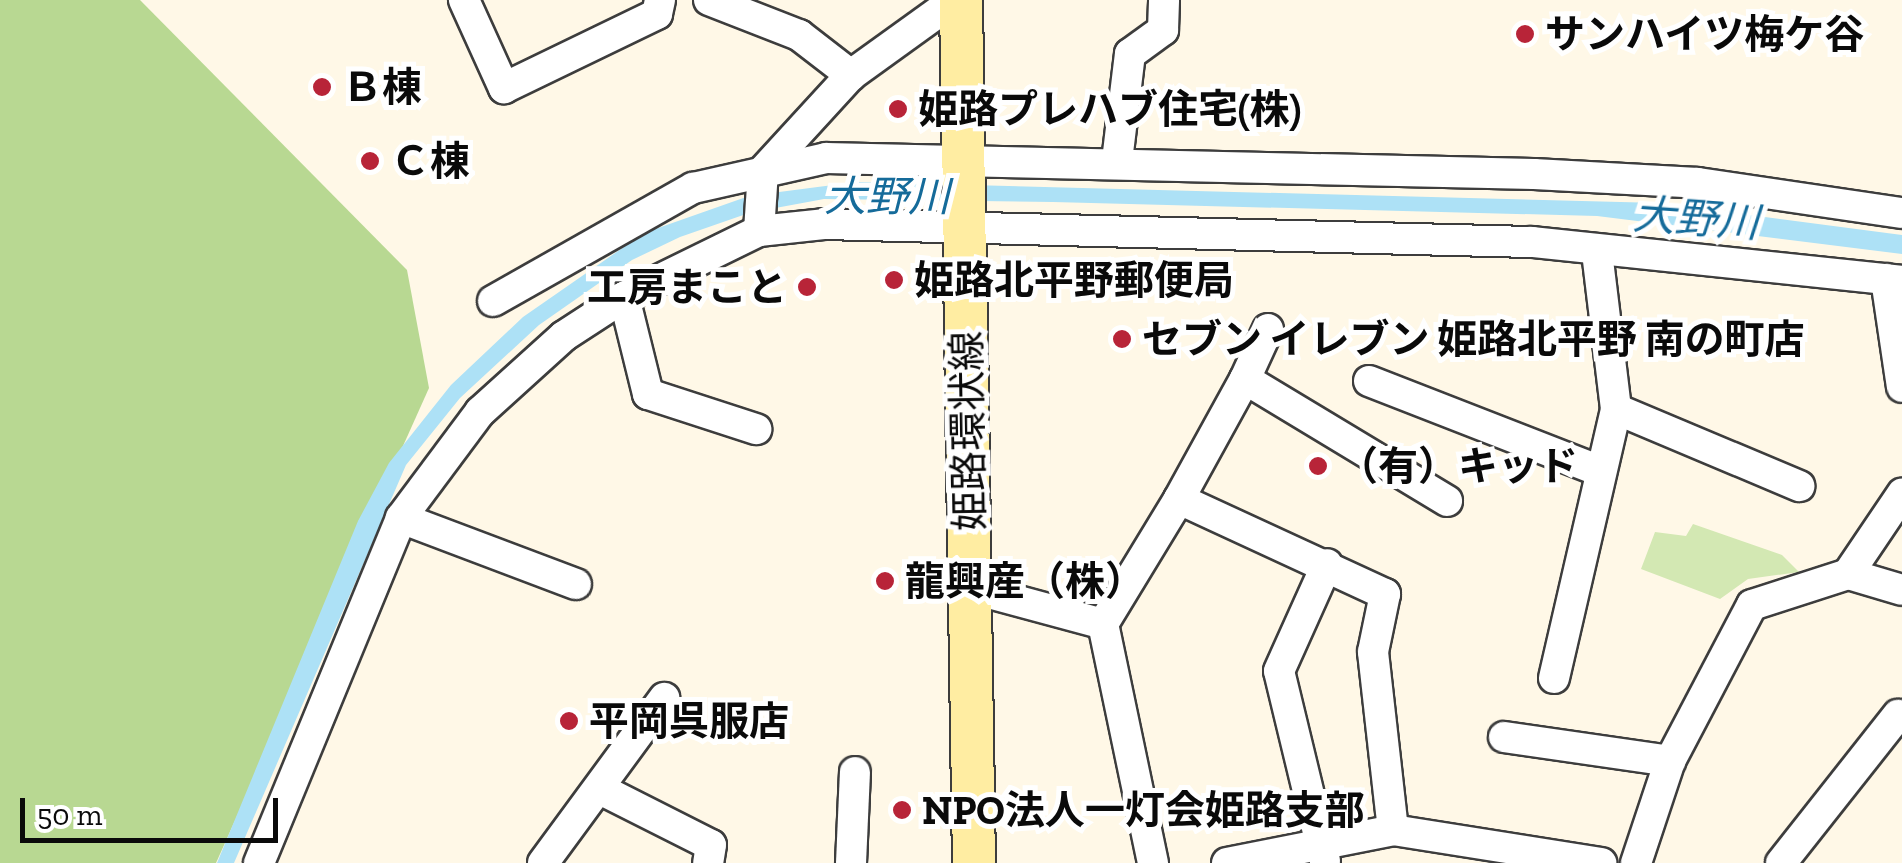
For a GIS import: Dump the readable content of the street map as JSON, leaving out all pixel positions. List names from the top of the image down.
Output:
{
  "streets": {
    "main road": ["姫路環状線"]
  },
  "water": ["大野川"],
  "places": [
    "サンハイツ梅ケ谷",
    "Ｂ棟",
    "姫路プレハブ住宅(株)",
    "Ｃ棟",
    "姫路北平野郵便局",
    "工房まこと",
    "セブン イレブン 姫路北平野 南の町店",
    "（有）キッド",
    "龍興産（株）",
    "平岡呉服店",
    "NPO法人一灯会姫路支部"
  ],
  "scale_bar": "50 m"
}
